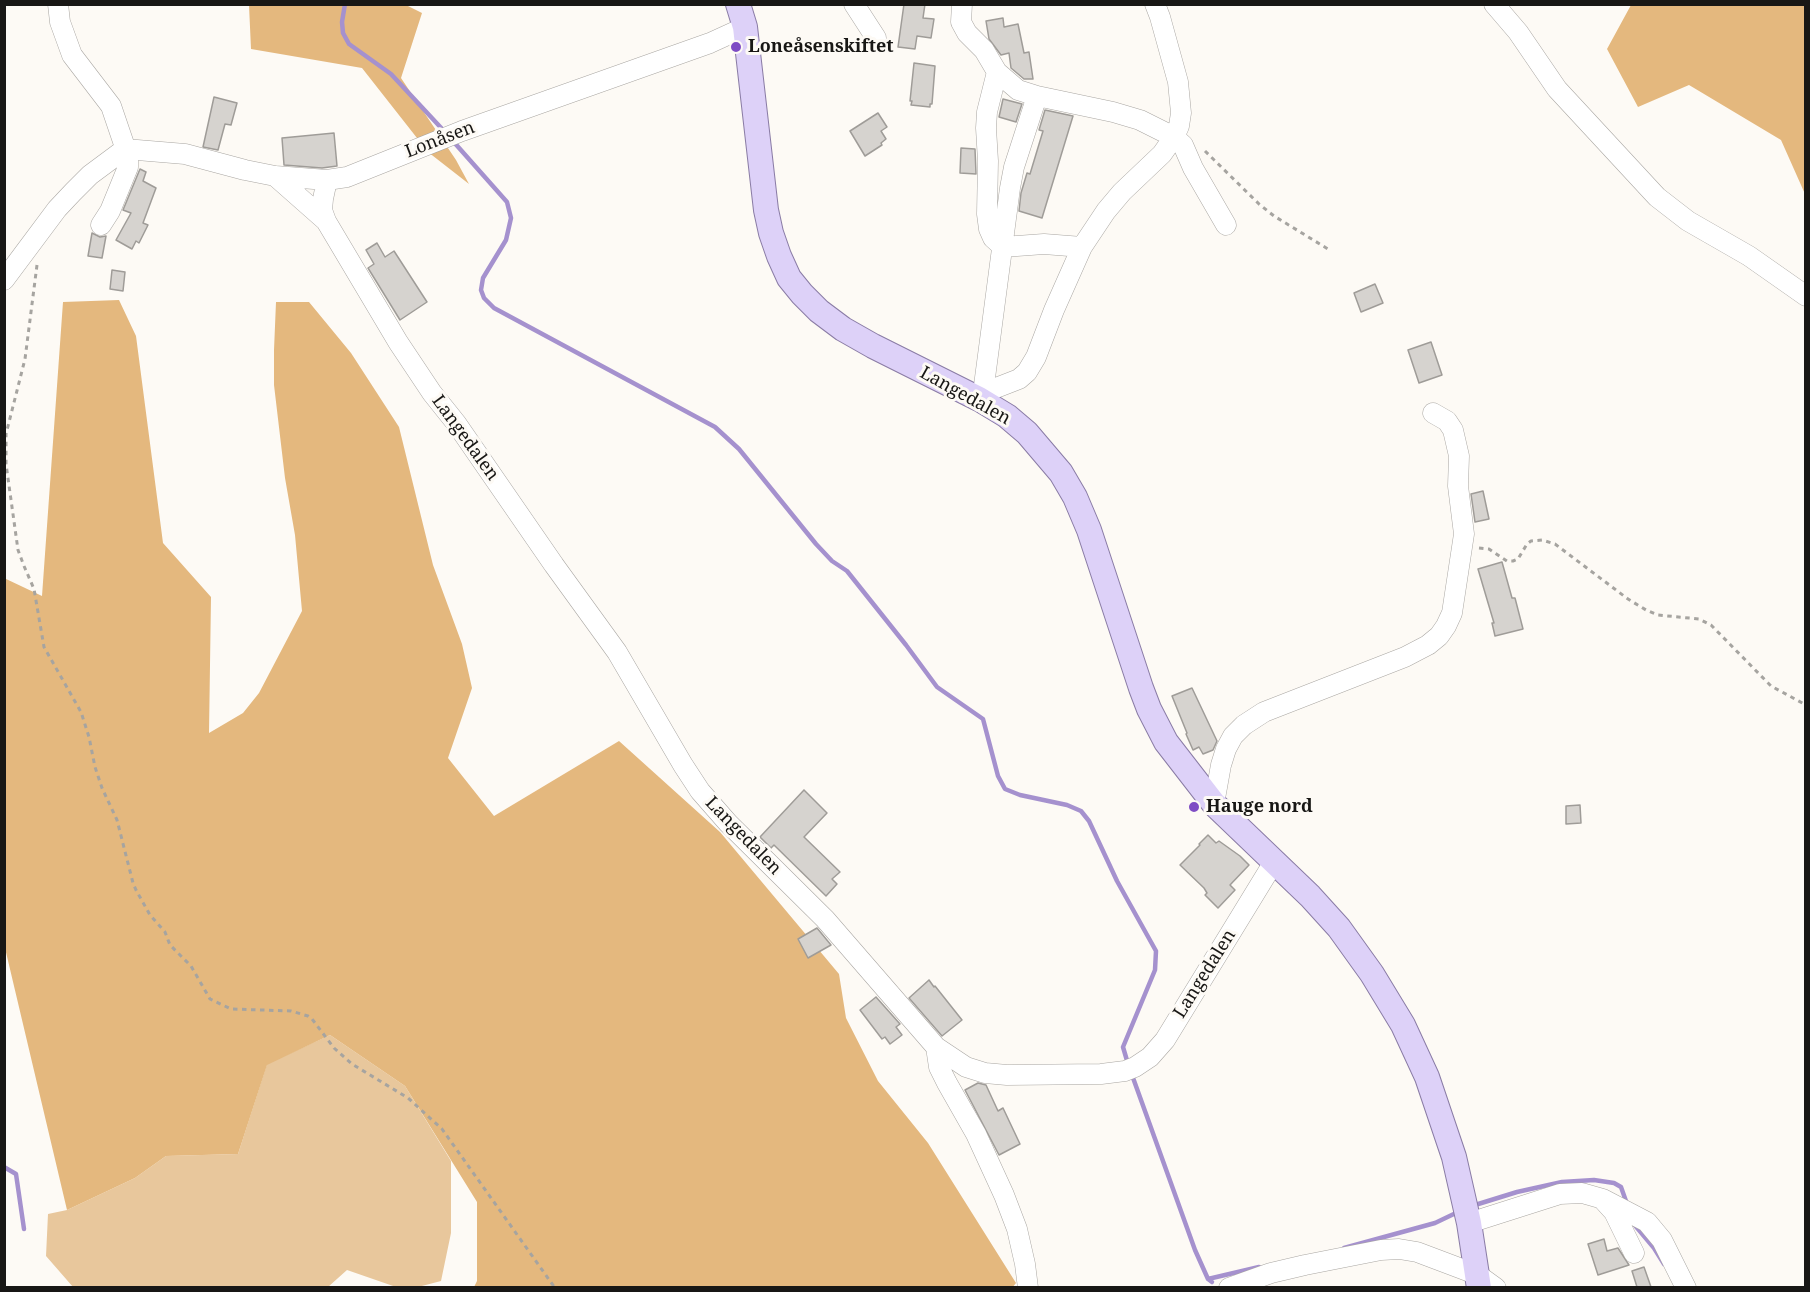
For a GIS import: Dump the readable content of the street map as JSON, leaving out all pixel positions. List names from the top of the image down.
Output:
{
  "streets": {
    "main road": ["Langedalen"],
    "street": ["Lonåsen"]
  },
  "crossings": [
    ["Lonåsen", "Langedalen"]
  ],
  "places": ["Loneåsenskiftet", "Hauge nord"]
}
